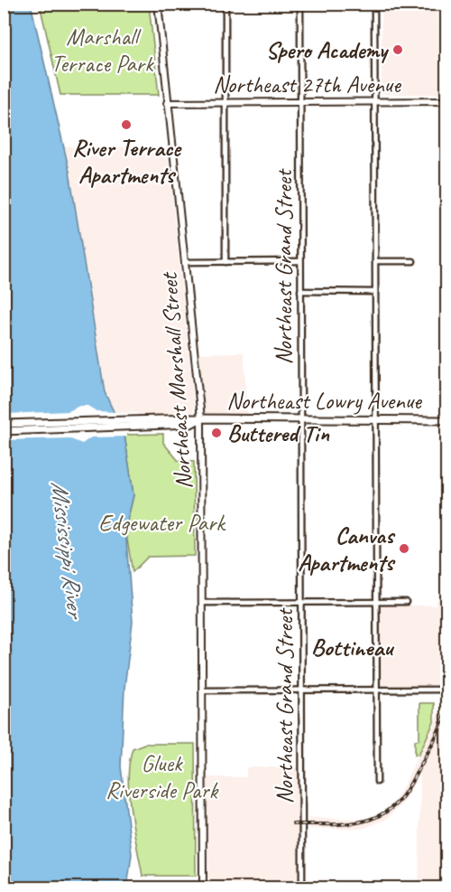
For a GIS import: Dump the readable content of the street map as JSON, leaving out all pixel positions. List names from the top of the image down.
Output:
{
  "streets": {
    "main road": ["Northeast Lowry Avenue"],
    "street": ["Northeast 27th Avenue", "Northeast Grand Street", "Northeast Marshall Street"]
  },
  "crossings": [
    ["Northeast 27th Avenue", "Northeast Grand Street"],
    ["Northeast 27th Avenue", "Northeast Marshall Street"],
    ["Northeast Grand Street", "Northeast Lowry Avenue"],
    ["Northeast Marshall Street", "Northeast Lowry Avenue"]
  ],
  "districts": ["Bottineau"],
  "water": ["Mississippi River"],
  "parks": ["Marshall Terrace Park", "Edgewater Park", "Gluek Riverside Park"],
  "places": [
    "Spero Academy",
    "River Terrace Apartments",
    "Buttered Tin",
    "Canvas Apartments"
  ]
}
